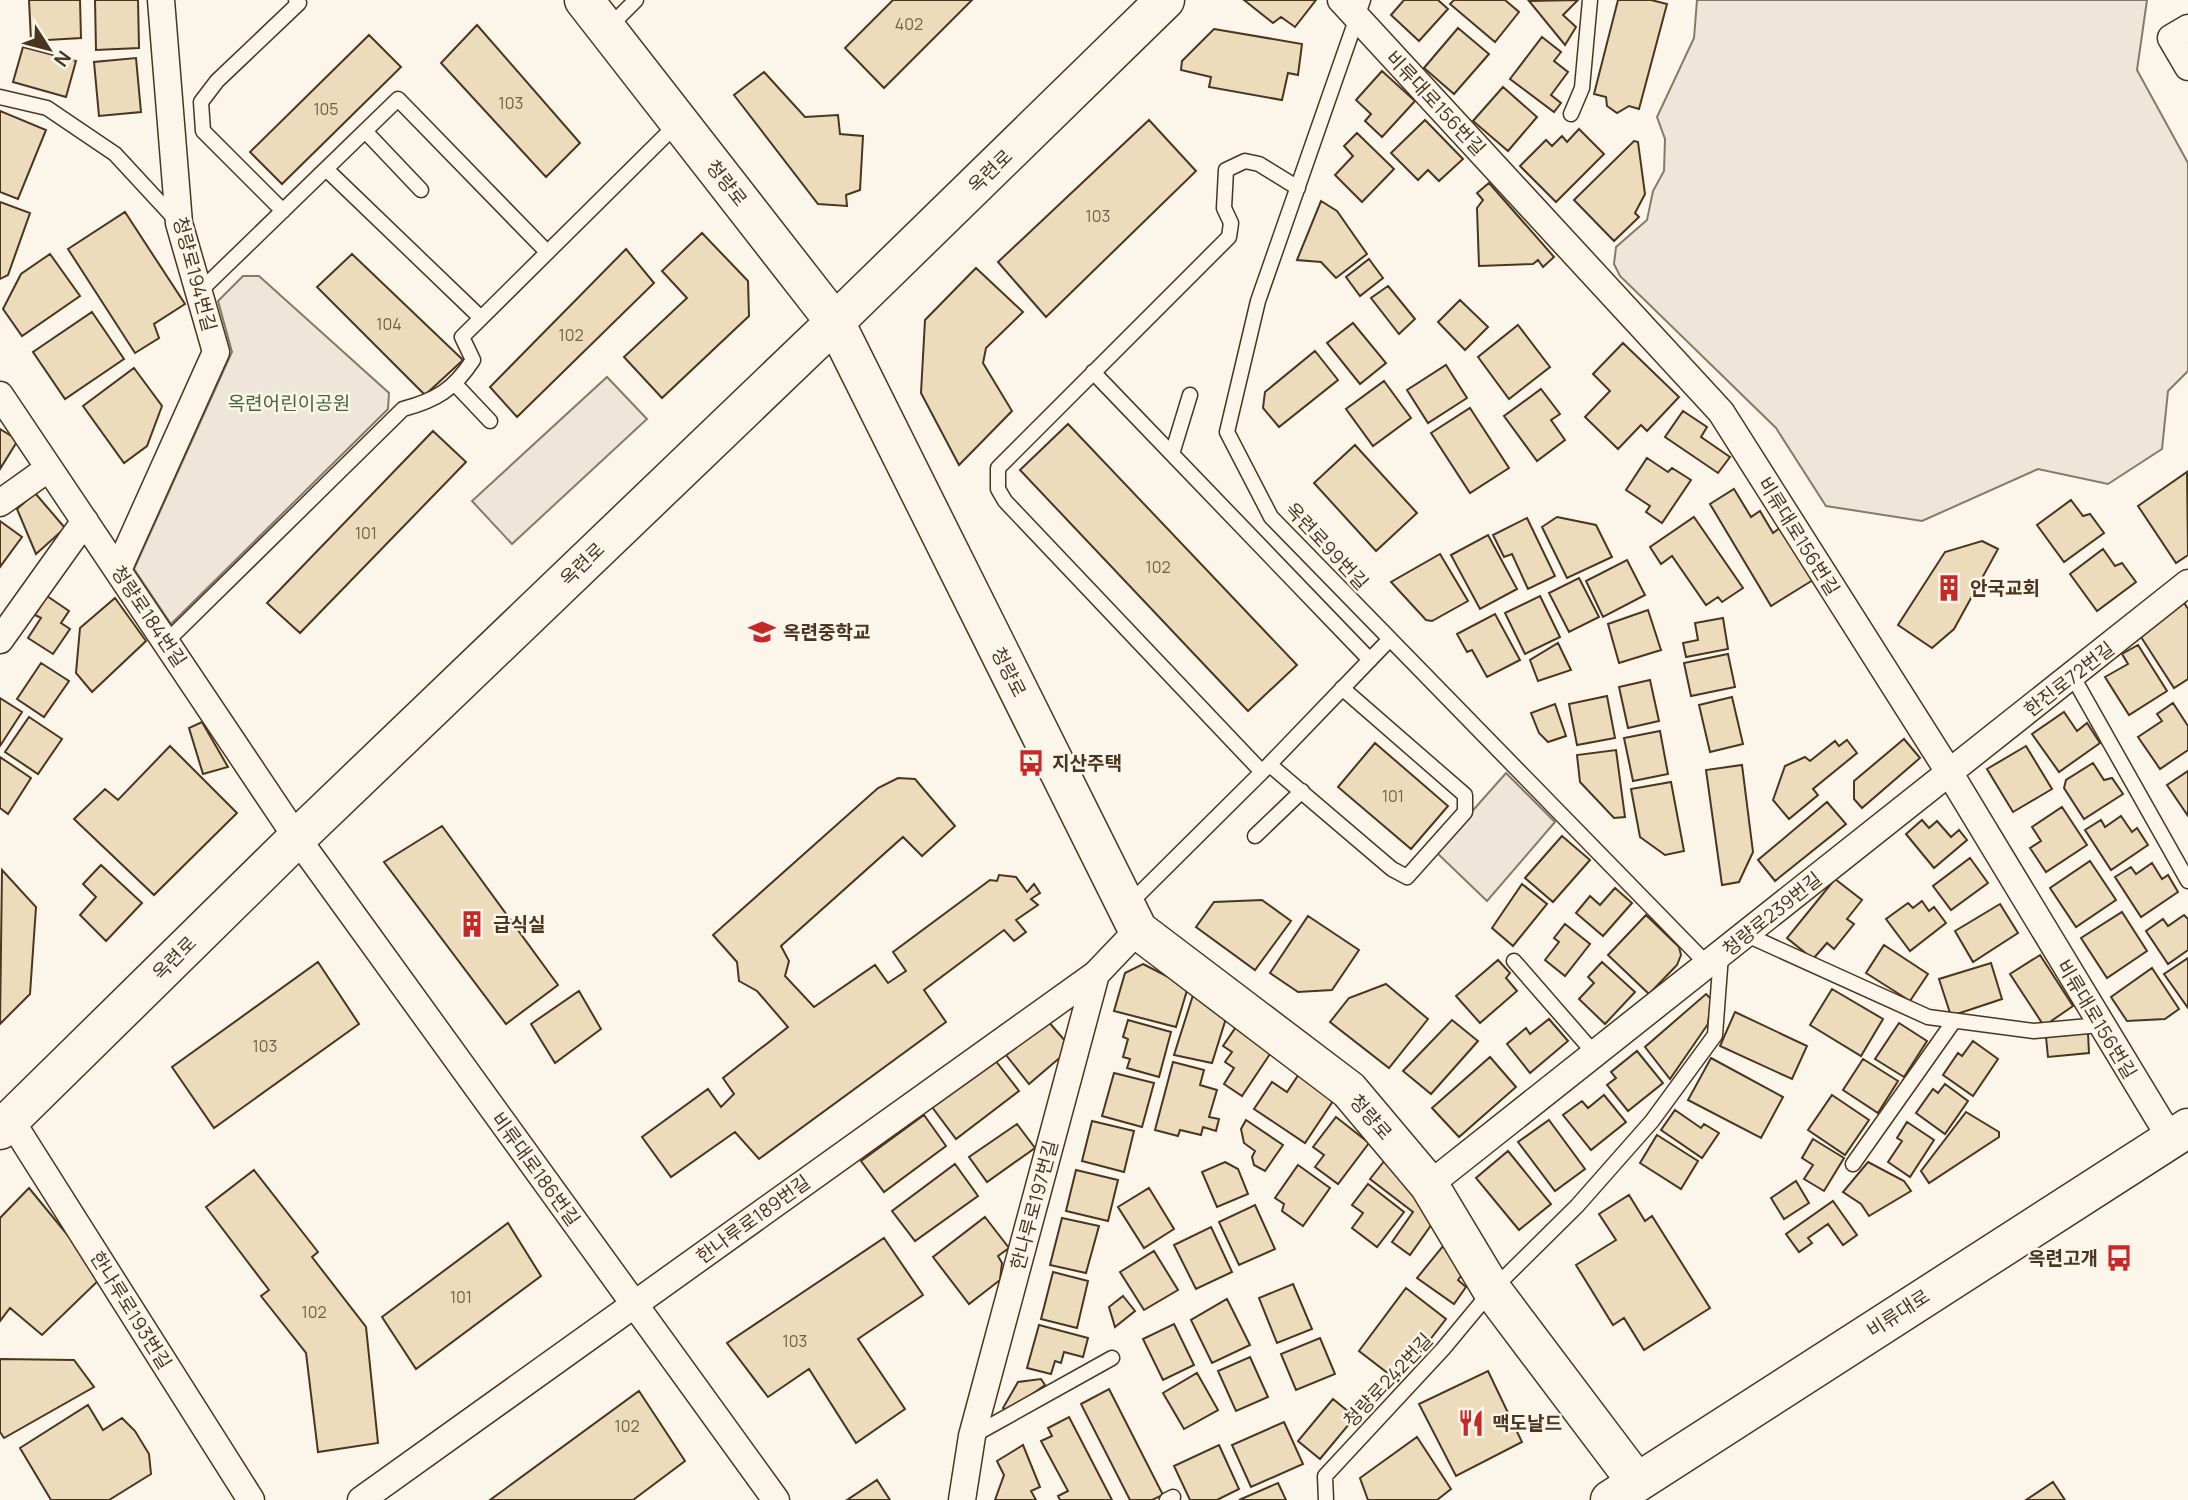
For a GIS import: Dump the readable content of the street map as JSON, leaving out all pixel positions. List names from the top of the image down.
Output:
{
  "streets": {
    "street": [
      "비류대로156번길",
      "옥련로",
      "청량로",
      "청량로194번길",
      "청량로184번길",
      "한진로72번길",
      "청량로239번길",
      "비류대로186번길",
      "한나루로197번길",
      "한나루로189번길",
      "한나루로193번길",
      "비류대로"
    ],
    "lane": ["옥련로99번길", "청량로242번길"]
  },
  "crossings": [
    ["비류대로156번길", "옥련로99번길"],
    ["비류대로156번길", "한진로72번길"],
    ["비류대로156번길", "청량로239번길"],
    ["비류대로156번길", "비류대로"],
    ["옥련로", "청량로"],
    ["옥련로", "청량로184번길"],
    ["옥련로", "비류대로186번길"],
    ["옥련로", "한나루로193번길"],
    ["청량로", "청량로239번길"],
    ["청량로", "한나루로189번길"],
    ["청량로", "비류대로"],
    ["청량로", "청량로242번길"],
    ["청량로194번길", "청량로184번길"],
    ["옥련로99번길", "청량로239번길"],
    ["청량로184번길", "비류대로186번길"],
    ["한진로72번길", "청량로239번길"],
    ["비류대로186번길", "한나루로189번길"],
    ["한나루로197번길", "한나루로189번길"]
  ],
  "parks": ["옥련어린이공원"],
  "places": {
    "building": ["안국교회", "급식실"],
    "school or university": ["옥련중학교"],
    "bus stop": ["지산주택", "옥련고개"],
    "restaurant": ["맥도날드"]
  },
  "house_numbers": [
    "402",
    "103",
    "105",
    "103",
    "104",
    "102",
    "101",
    "102",
    "101",
    "103",
    "101",
    "102",
    "103",
    "102"
  ],
  "north": "bottom right"
}
